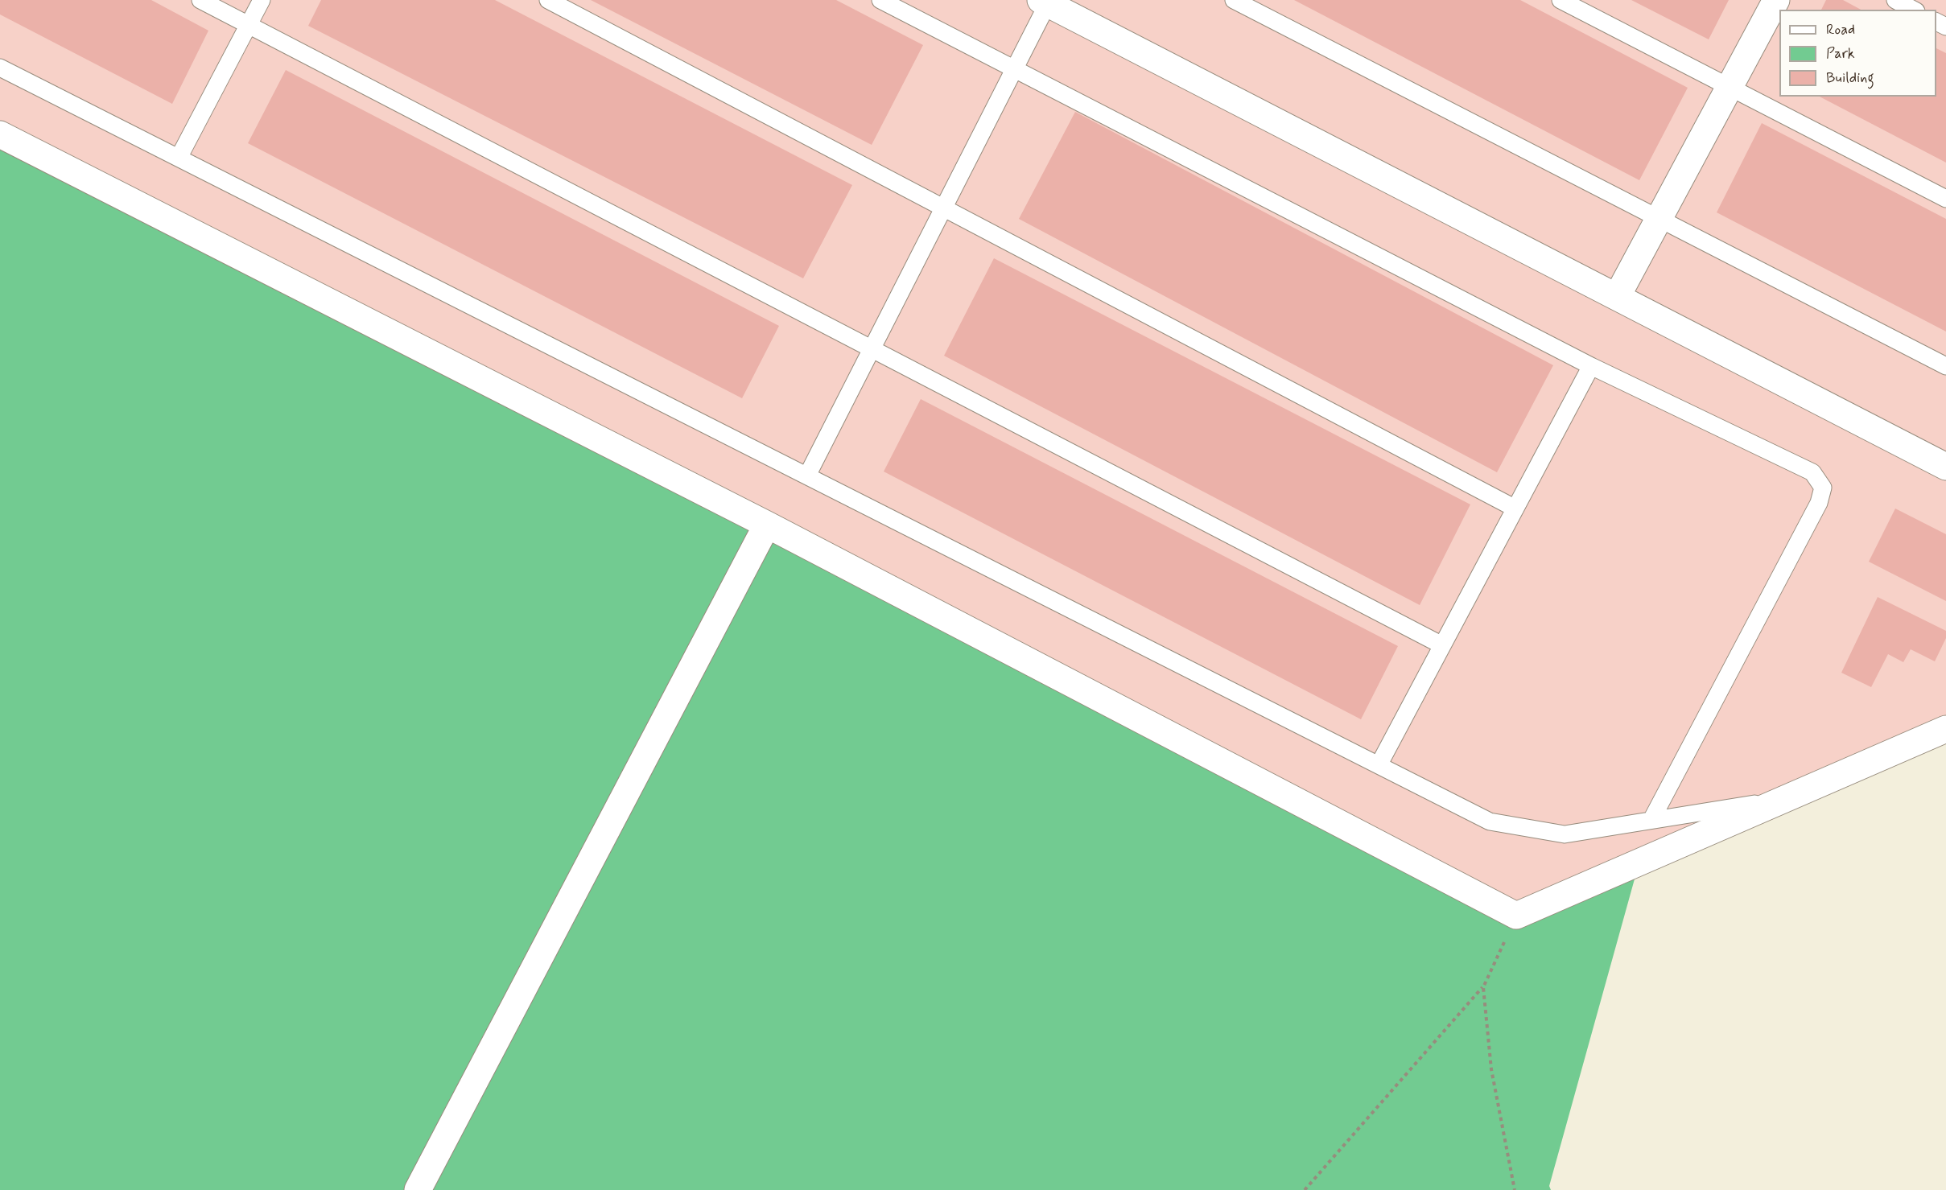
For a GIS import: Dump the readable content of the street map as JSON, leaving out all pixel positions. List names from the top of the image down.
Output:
{
  "legend": ["Road", "Park", "Building"]
}
